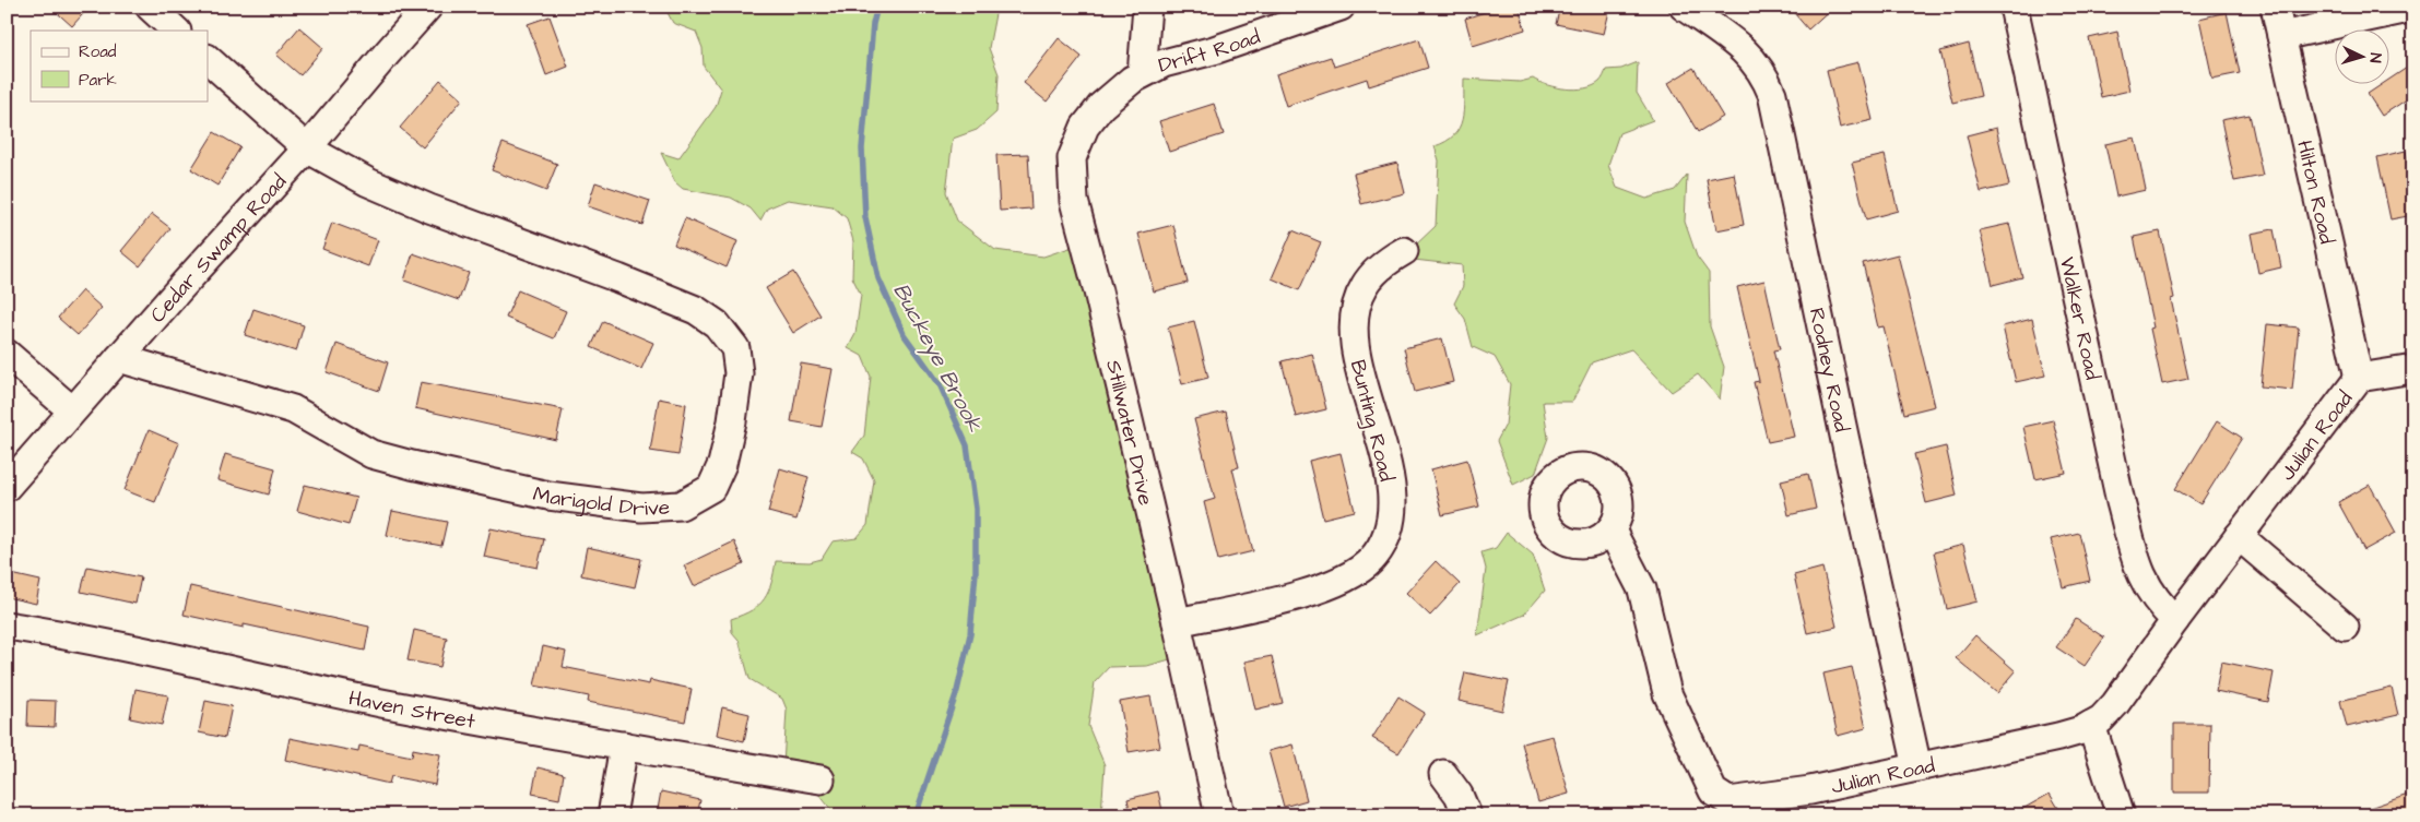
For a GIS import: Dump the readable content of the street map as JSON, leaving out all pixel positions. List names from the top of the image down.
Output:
{
  "streets": {
    "street": [
      "Drift Road",
      "Hilton Road",
      "Cedar Swamp Road",
      "Walker Road",
      "Rodney Road",
      "Bunting Road",
      "Stillwater Drive",
      "Julian Road",
      "Marigold Drive",
      "Haven Street"
    ]
  },
  "crossings": [
    ["Drift Road", "Stillwater Drive"],
    ["Hilton Road", "Julian Road"],
    ["Cedar Swamp Road", "Marigold Drive"],
    ["Walker Road", "Julian Road"],
    ["Rodney Road", "Julian Road"],
    ["Bunting Road", "Stillwater Drive"]
  ],
  "water": ["Buckeye Brook"],
  "legend": ["Road", "Park"],
  "north": "right"
}
